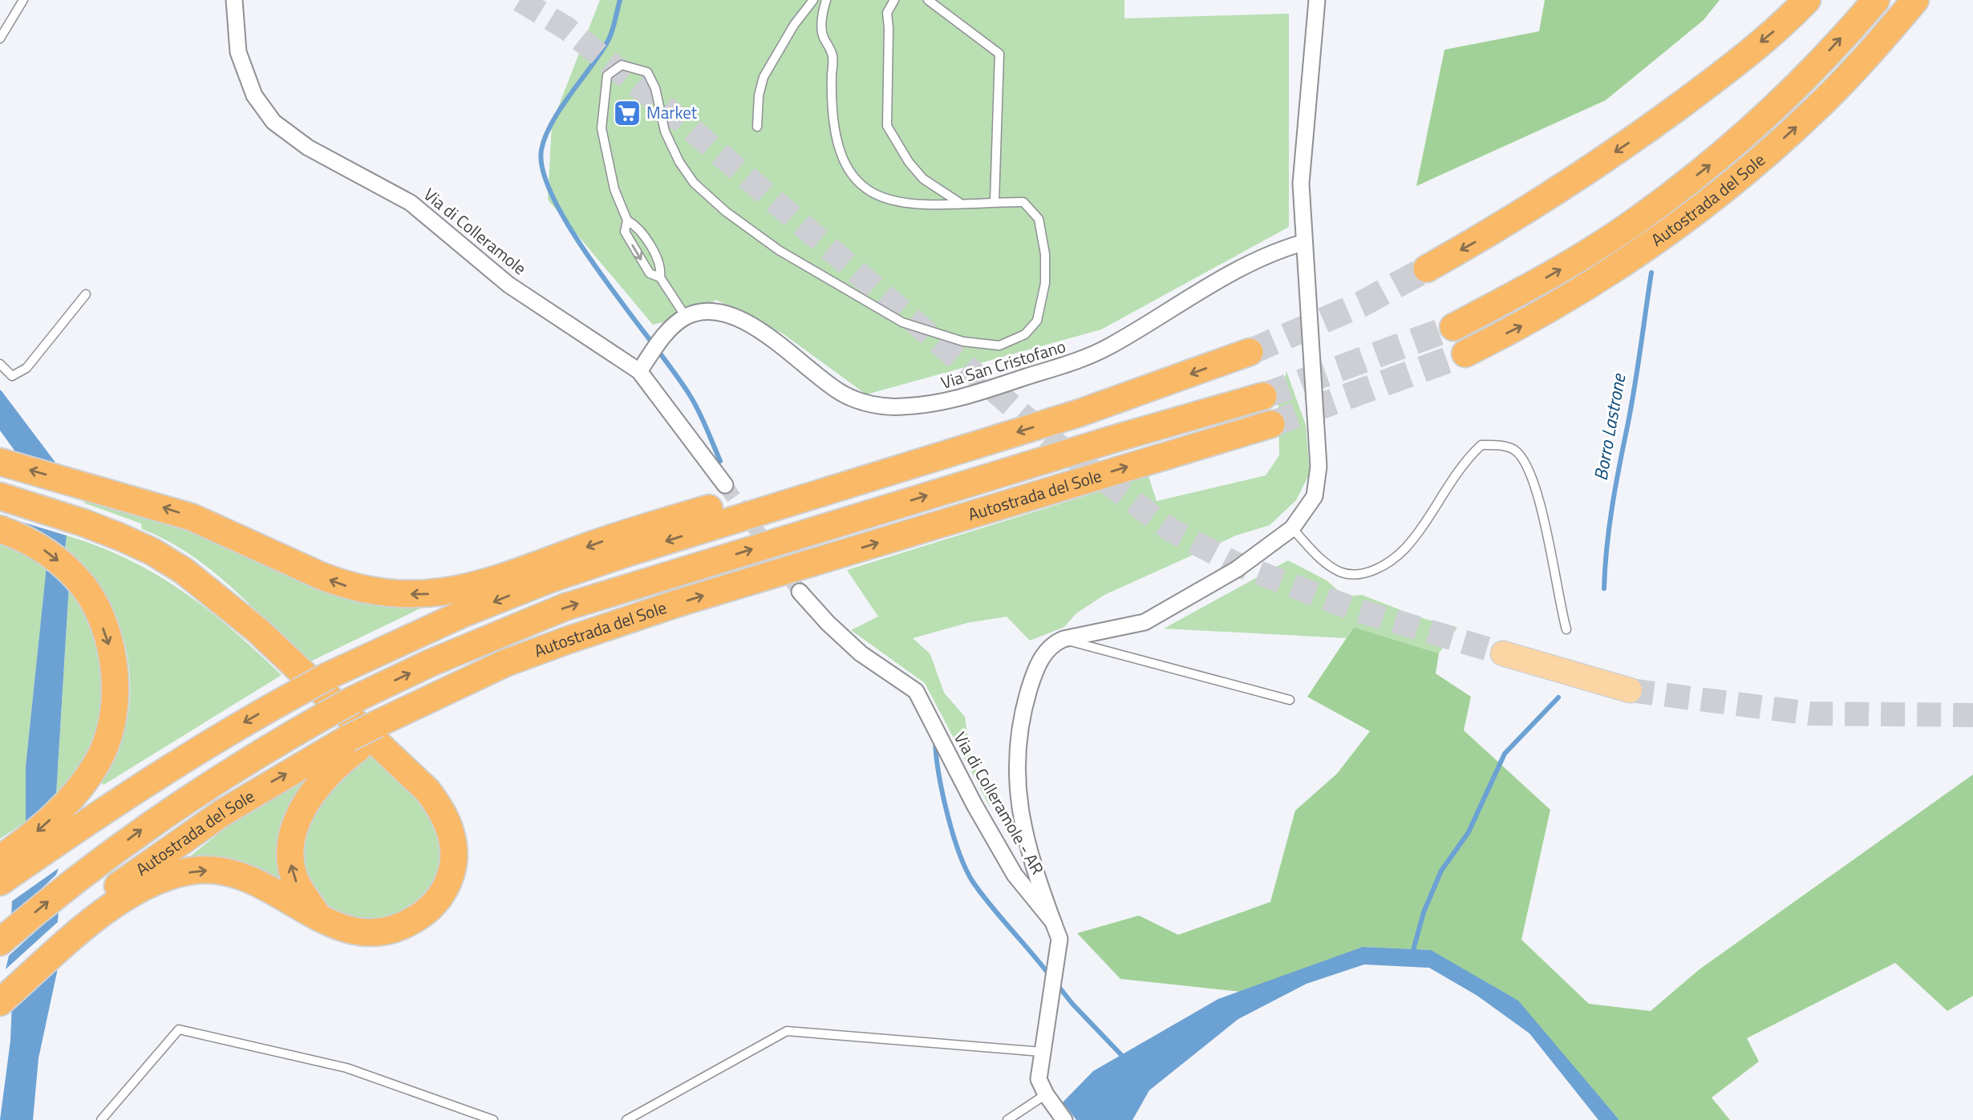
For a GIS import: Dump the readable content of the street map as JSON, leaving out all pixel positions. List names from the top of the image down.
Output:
{
  "streets": {
    "highway": ["Autostrada del Sole"],
    "street": ["Via di Colleramole", "Via San Cristofano", "Via di Colleramole - AR"]
  },
  "crossings": [
    ["Via di Colleramole", "Via San Cristofano"]
  ],
  "water": ["Borro Lastrone"],
  "places": {
    "supermarket": ["Market"]
  }
}
